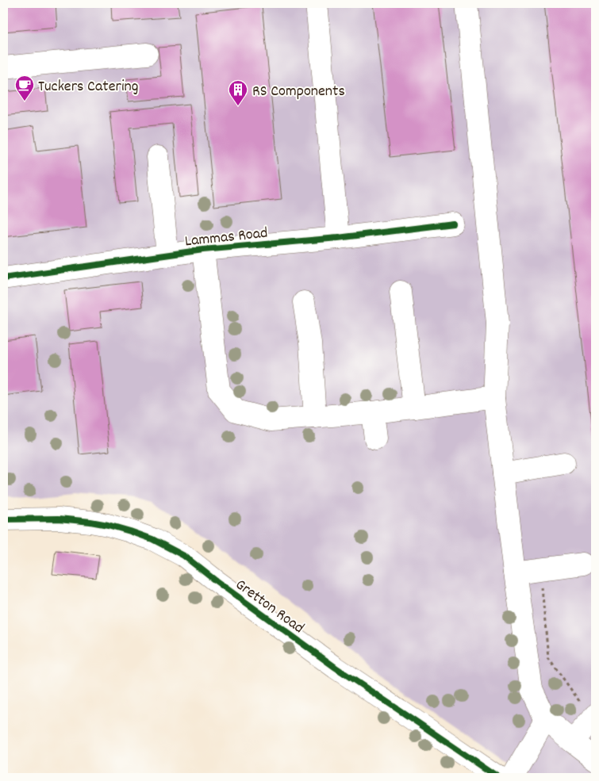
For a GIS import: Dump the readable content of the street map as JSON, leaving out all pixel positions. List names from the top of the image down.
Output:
{
  "streets": {
    "street": ["Lammas Road", "Gretton Road"]
  },
  "places": {
    "cafe": ["Tuckers Catering"],
    "building": ["RS Components"]
  }
}
